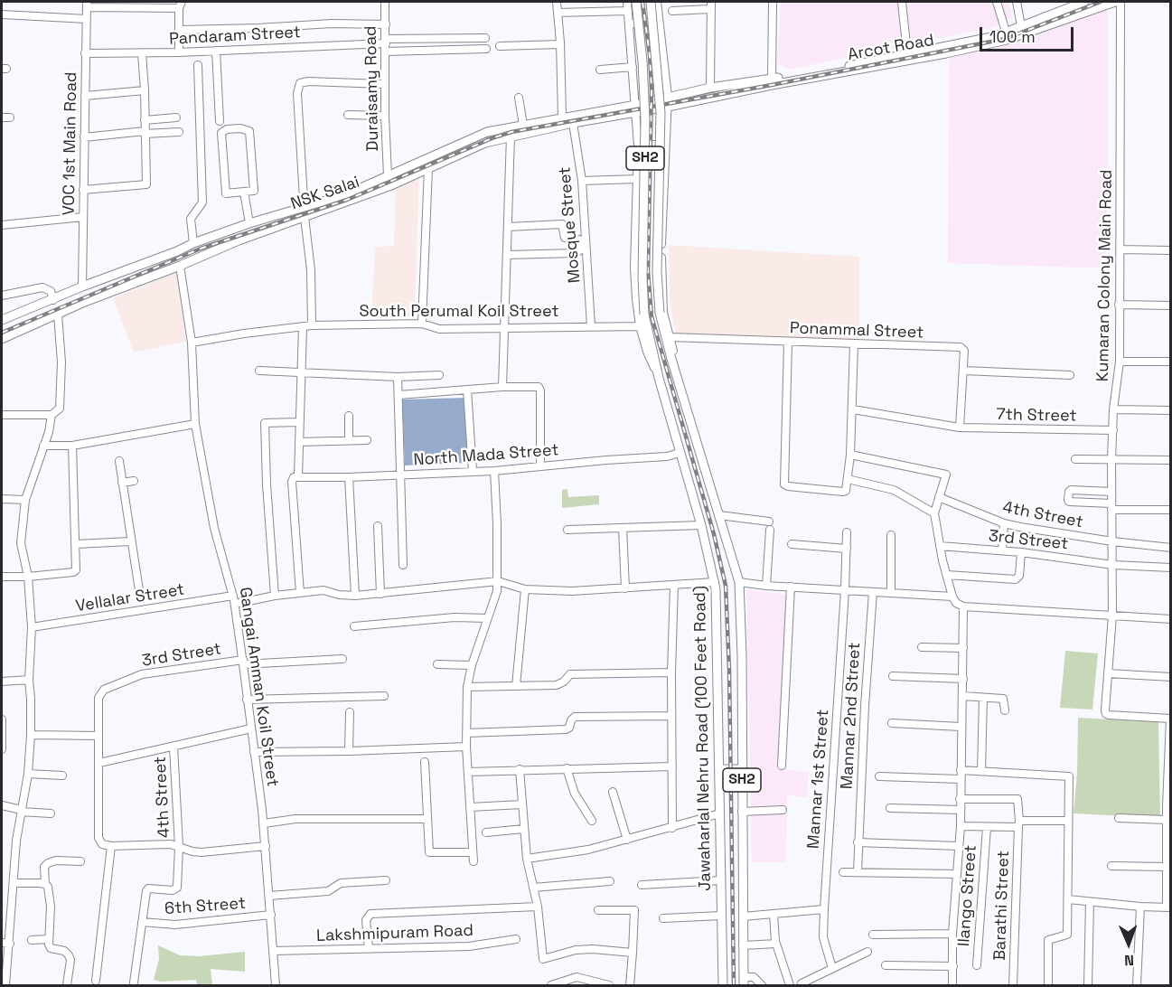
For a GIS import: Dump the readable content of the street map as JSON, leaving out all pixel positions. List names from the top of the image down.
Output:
{
  "streets": {
    "main road": [
      "Arcot Road",
      "SH2",
      "NSK Salai",
      "Jawaharlal Nehru Road (100 Feet Road)"
    ],
    "street": [
      "Pandaram Street",
      "Duraisamy Road",
      "VOC 1st Main Road",
      "Mosque Street",
      "Kumaran Colony Main Road",
      "South Perumal Koil Street",
      "Ponammal Street",
      "7th Street",
      "North Mada Street",
      "4th Street",
      "3rd Street",
      "Vellalar Street",
      "Gangai Amman Koil Street",
      "Mannar 2nd Street",
      "Mannar 1st Street",
      "Ilango Street",
      "Barathi Street",
      "6th Street",
      "Lakshmipuram Road"
    ]
  },
  "crossings": [
    ["Pandaram Street", "Duraisamy Road"],
    ["Pandaram Street", "VOC 1st Main Road"],
    ["Arcot Road", "NSK Salai"],
    ["Arcot Road", "Jawaharlal Nehru Road (100 Feet Road)"],
    ["Duraisamy Road", "NSK Salai"],
    ["SH2", "Jawaharlal Nehru Road (100 Feet Road)"],
    ["NSK Salai", "Mosque Street"],
    ["NSK Salai", "Gangai Amman Koil Street"],
    ["NSK Salai", "Jawaharlal Nehru Road (100 Feet Road)"],
    ["Mosque Street", "South Perumal Koil Street"],
    ["Kumaran Colony Main Road", "7th Street"],
    ["Kumaran Colony Main Road", "4th Street"],
    ["Kumaran Colony Main Road", "3rd Street"],
    ["South Perumal Koil Street", "Gangai Amman Koil Street"],
    ["South Perumal Koil Street", "Jawaharlal Nehru Road (100 Feet Road)"],
    ["Ponammal Street", "7th Street"],
    ["North Mada Street", "Jawaharlal Nehru Road (100 Feet Road)"],
    ["4th Street", "6th Street"],
    ["3rd Street", "Gangai Amman Koil Street"],
    ["Vellalar Street", "Gangai Amman Koil Street"],
    ["Gangai Amman Koil Street", "6th Street"],
    ["Gangai Amman Koil Street", "Lakshmipuram Road"]
  ],
  "scale_bar": "100 m",
  "north": "bottom"
}
